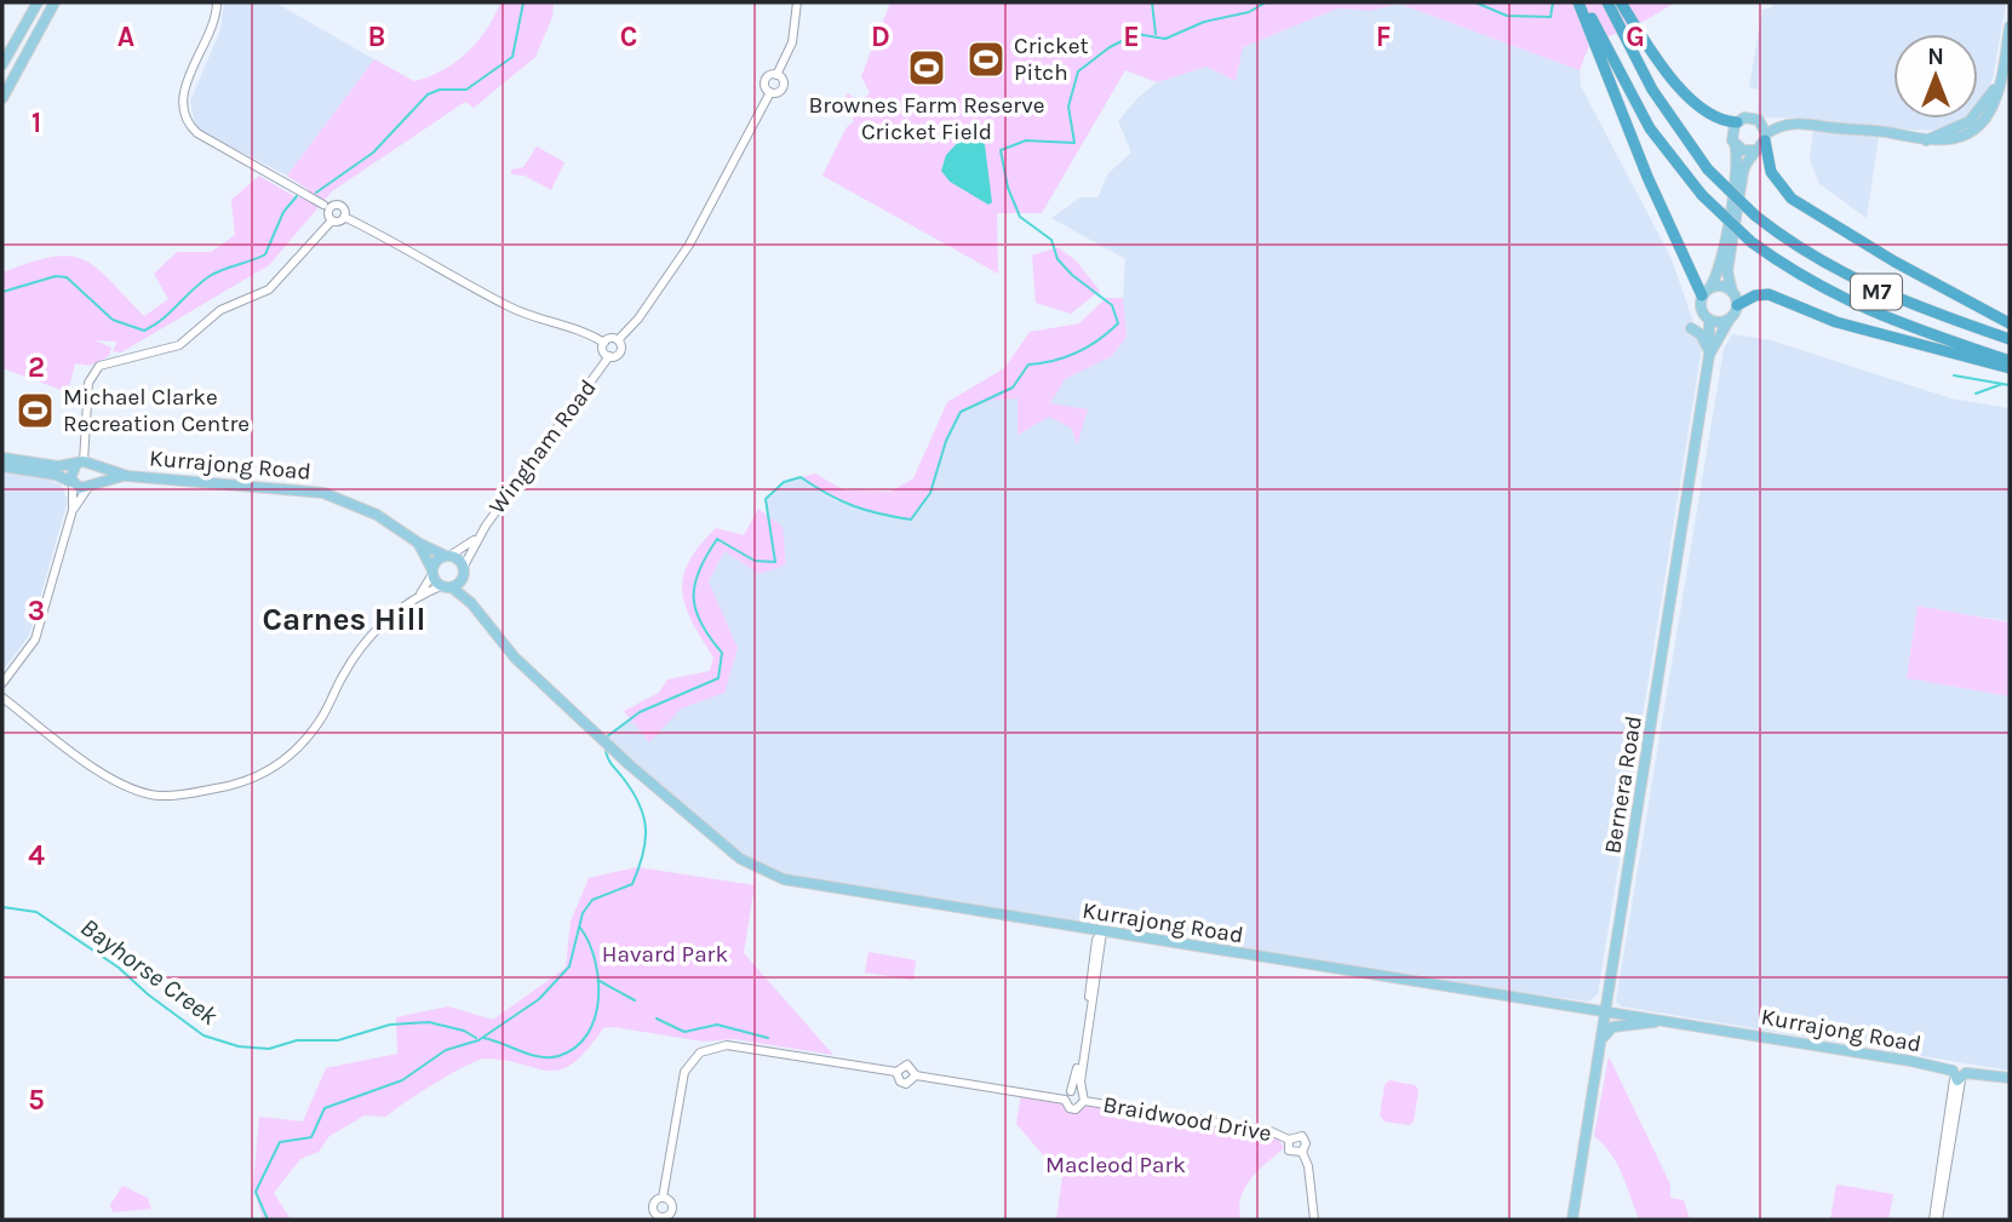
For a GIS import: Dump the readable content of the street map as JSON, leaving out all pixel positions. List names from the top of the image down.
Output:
{
  "streets": {
    "highway": ["M7"],
    "main road": ["Kurrajong Road", "Bernera Road"],
    "street": ["Wingham Road", "Braidwood Drive"]
  },
  "crossings": [
    ["Wingham Road", "Kurrajong Road"],
    ["Kurrajong Road", "Bernera Road"]
  ],
  "districts": ["Carnes Hill"],
  "water": ["Bayhorse Creek"],
  "parks": ["Havard Park", "Macleod Park"],
  "places": {
    "sports": ["Cricket Pitch", "Brownes Farm Reserve Cricket Field", "Michael Clarke Recreation Centre"]
  },
  "north": "top",
  "grid": {
    "columns": [
      "A",
      "B",
      "C",
      "D",
      "E",
      "F",
      "G"
    ],
    "rows": [
      "1",
      "2",
      "3",
      "4",
      "5"
    ]
  }
}
